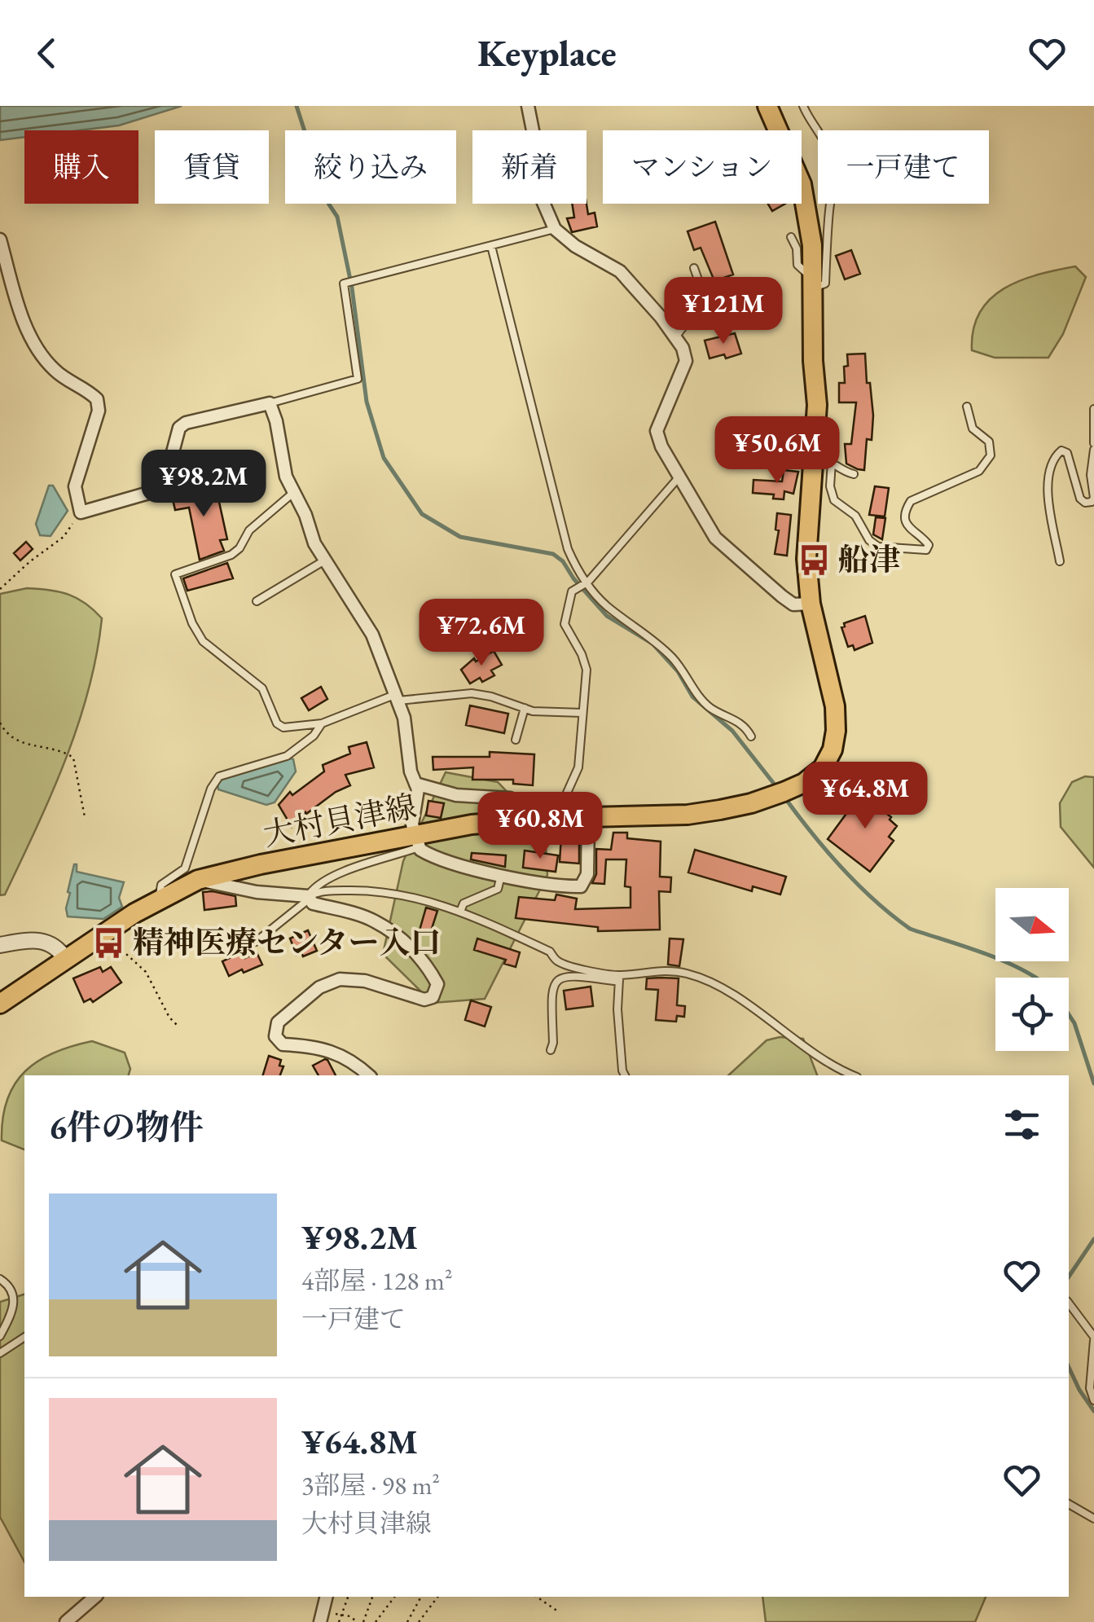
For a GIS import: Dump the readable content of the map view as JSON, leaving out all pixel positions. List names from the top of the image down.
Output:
{
  "streets": {
    "main road": ["大村貝津線"]
  },
  "places": {
    "bus stop": ["船津", "精神医療センター入口"]
  },
  "north": "right",
  "page": {
    "header": "Keyplace",
    "chip": [
      "購入",
      "賃貸",
      "絞り込み",
      "新着",
      "マンション",
      "一戸建て"
    ],
    "price": [
      "¥121M",
      "¥50.6M",
      "¥98.2M",
      "¥72.6M",
      "¥64.8M",
      "¥60.8M"
    ],
    "heading": "6件の物件",
    "list": [
      {
        "name": "¥98.2M",
        "note": "4部屋 · 128 m² · 一戸建て"
      },
      {
        "name": "¥64.8M",
        "note": "3部屋 · 98 m² · 大村貝津線"
      }
    ]
  }
}
